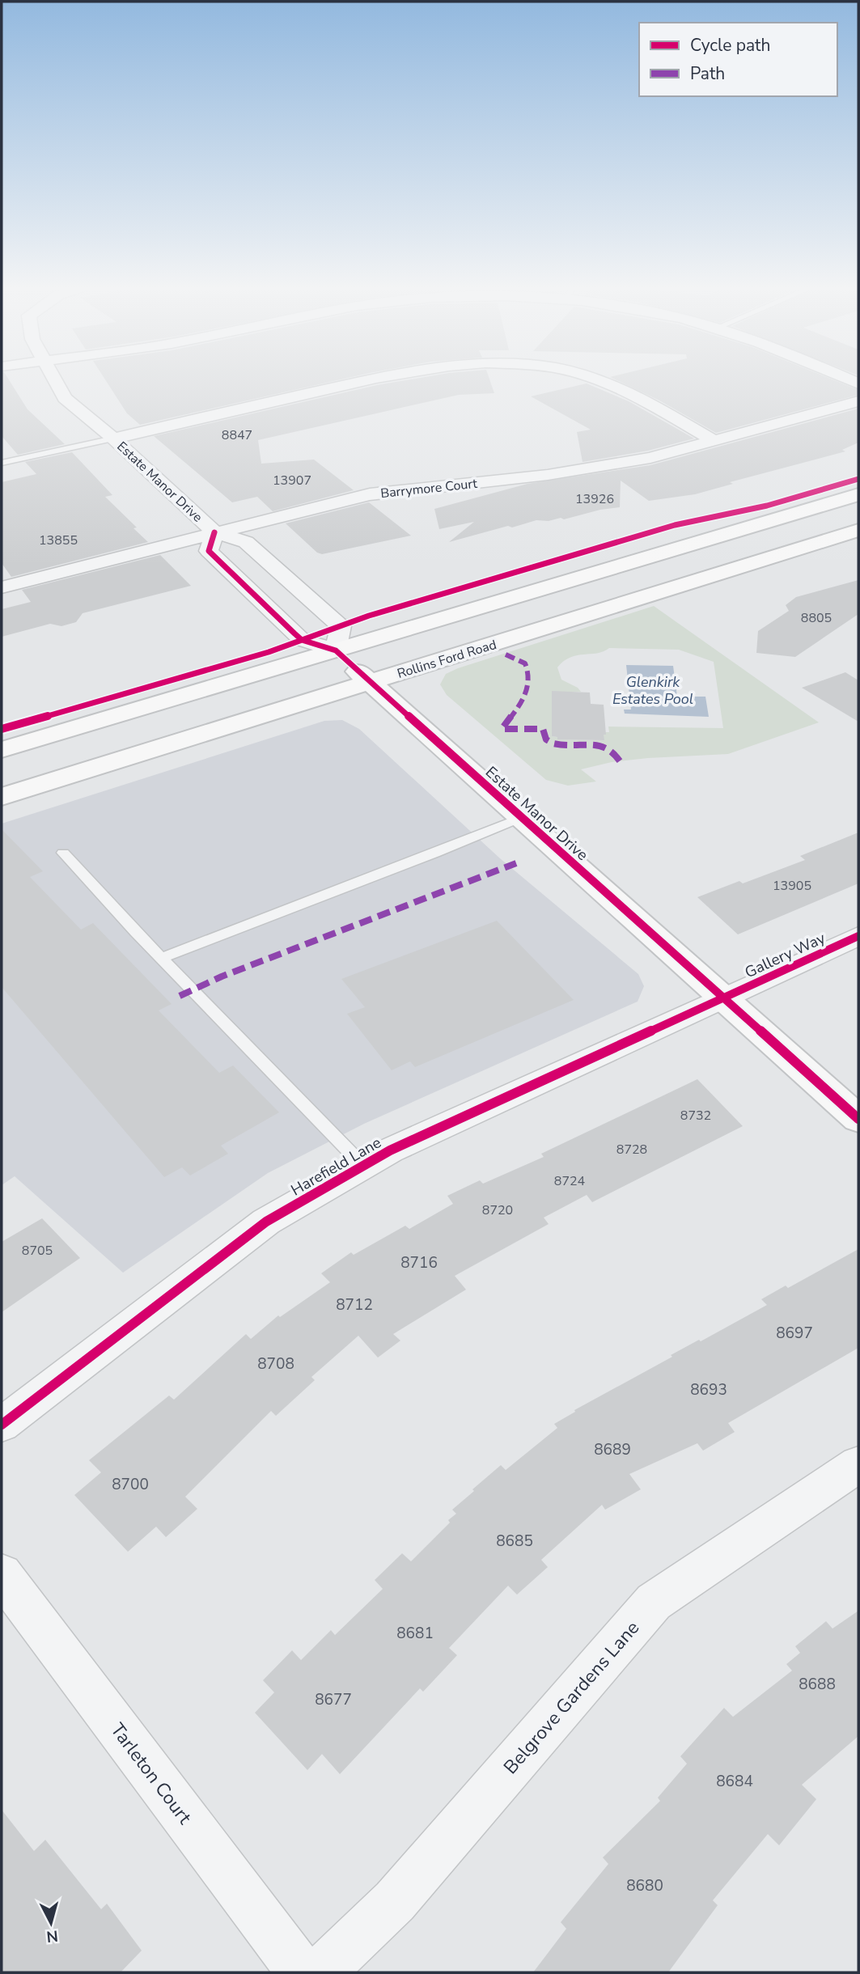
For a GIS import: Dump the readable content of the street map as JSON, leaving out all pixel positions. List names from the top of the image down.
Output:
{
  "streets": {
    "main road": ["Estate Manor Drive", "Rollins Ford Road"],
    "street": [
      "Barrymore Court",
      "Gallery Way",
      "Harefield Lane",
      "Belgrove Gardens Lane",
      "Tarleton Court"
    ]
  },
  "crossings": [
    ["Estate Manor Drive", "Barrymore Court"],
    ["Estate Manor Drive", "Rollins Ford Road"],
    ["Estate Manor Drive", "Gallery Way"],
    ["Estate Manor Drive", "Harefield Lane"],
    ["Gallery Way", "Harefield Lane"]
  ],
  "water": ["Glenkirk Estates Pool"],
  "house_numbers": [
    "8847",
    "13907",
    "13926",
    "13855",
    "8805",
    "13905",
    "8732",
    "8728",
    "8724",
    "8720",
    "8705",
    "8716",
    "8712",
    "8697",
    "8708",
    "8693",
    "8689",
    "8700",
    "8685",
    "8681",
    "8688",
    "8677",
    "8684",
    "8680"
  ],
  "legend": ["Cycle path", "Path"],
  "north": "bottom"
}
